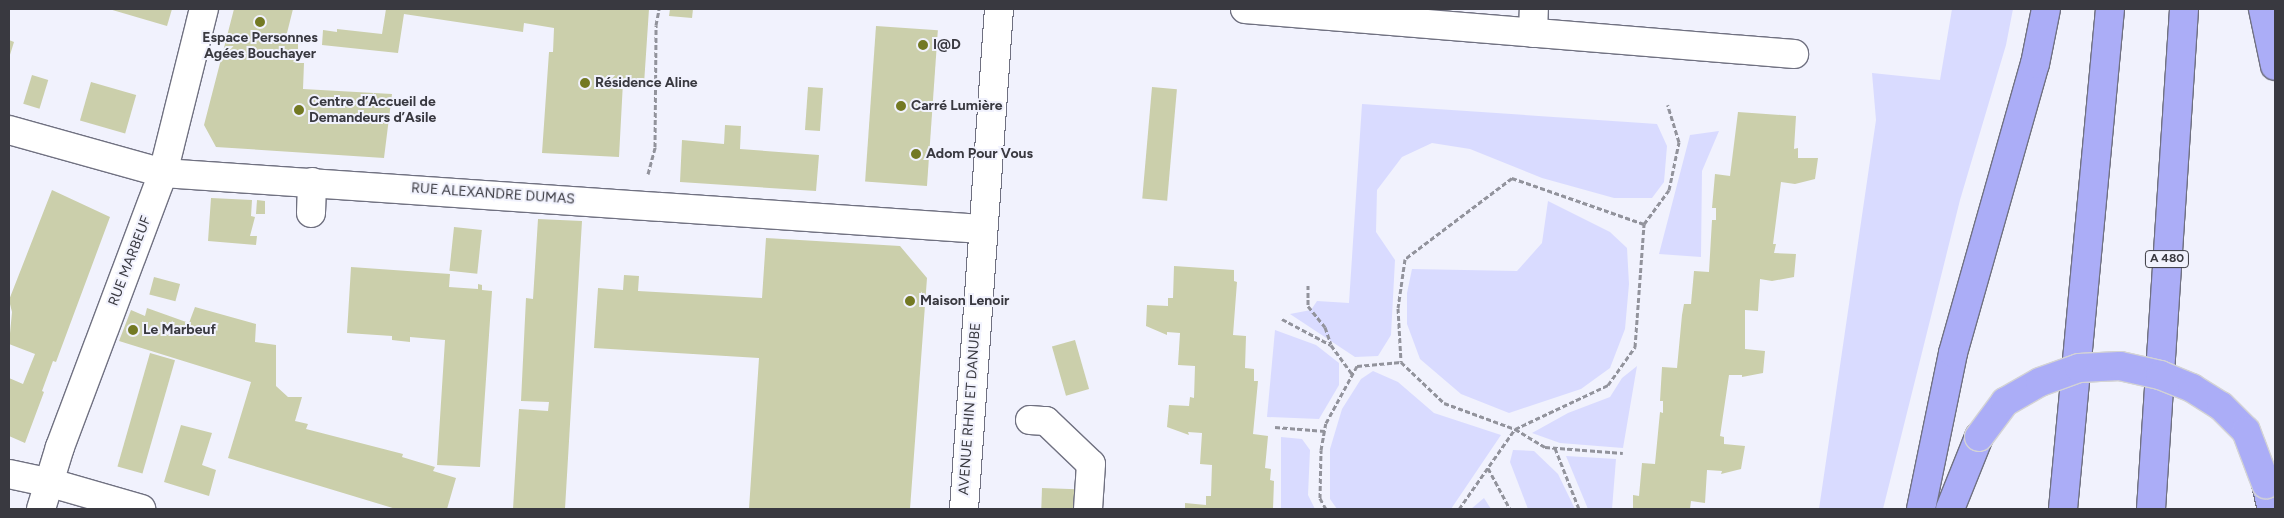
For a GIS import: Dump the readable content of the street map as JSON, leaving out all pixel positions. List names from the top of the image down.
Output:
{
  "streets": {
    "highway": ["A 480"],
    "street": ["RUE ALEXANDRE DUMAS", "RUE MARBEUF", "AVENUE RHIN ET DANUBE"]
  },
  "crossings": [
    ["RUE ALEXANDRE DUMAS", "RUE MARBEUF"],
    ["RUE ALEXANDRE DUMAS", "AVENUE RHIN ET DANUBE"]
  ],
  "places": [
    "Espace Personnes Agées Bouchayer",
    "I@D",
    "Résidence Aline",
    "Carré Lumière",
    "Centre d’Accueil de Demandeurs d’Asile",
    "Adom Pour Vous",
    "Maison Lenoir",
    "Le Marbeuf"
  ]
}
